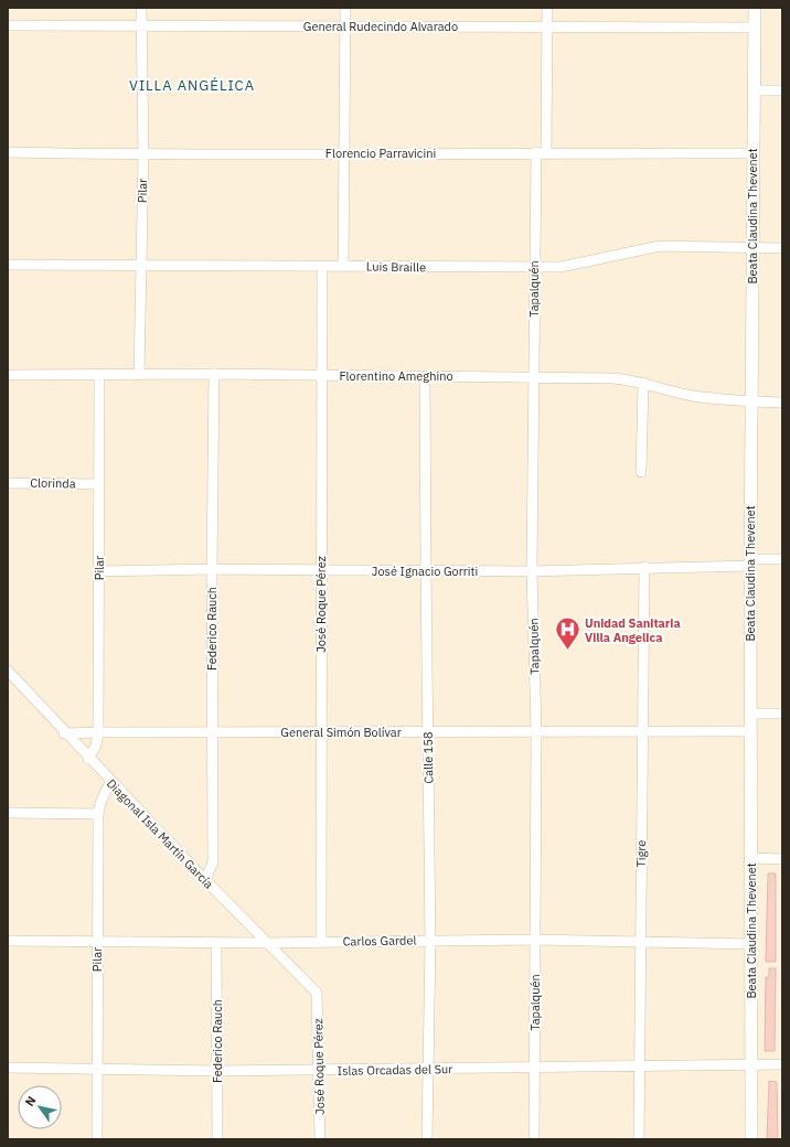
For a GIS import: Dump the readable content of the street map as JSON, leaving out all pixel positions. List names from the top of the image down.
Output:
{
  "streets": {
    "main road": ["Beata Claudina Thevenet"],
    "street": [
      "General Rudecindo Alvarado",
      "Florencio Parravicini",
      "Pilar",
      "Luis Braille",
      "Tapalquén",
      "Florentino Ameghino",
      "Clorinda",
      "José Ignacio Gorriti",
      "José Roque Pérez",
      "Federico Rauch",
      "General Simón Bolívar",
      "Calle 158",
      "Diagonal Isla Martín García",
      "Tigre",
      "Carlos Gardel",
      "Islas Orcadas del Sur"
    ]
  },
  "crossings": [
    ["General Rudecindo Alvarado", "Pilar"],
    ["General Rudecindo Alvarado", "Beata Claudina Thevenet"],
    ["General Rudecindo Alvarado", "Tapalquén"],
    ["Florencio Parravicini", "Pilar"],
    ["Florencio Parravicini", "Beata Claudina Thevenet"],
    ["Florencio Parravicini", "Tapalquén"],
    ["Pilar", "Luis Braille"],
    ["Pilar", "Florentino Ameghino"],
    ["Pilar", "Clorinda"],
    ["Pilar", "José Ignacio Gorriti"],
    ["Pilar", "General Simón Bolívar"],
    ["Pilar", "Diagonal Isla Martín García"],
    ["Pilar", "Carlos Gardel"],
    ["Pilar", "Islas Orcadas del Sur"],
    ["Beata Claudina Thevenet", "Luis Braille"],
    ["Beata Claudina Thevenet", "Florentino Ameghino"],
    ["Beata Claudina Thevenet", "José Ignacio Gorriti"],
    ["Beata Claudina Thevenet", "General Simón Bolívar"],
    ["Beata Claudina Thevenet", "Carlos Gardel"],
    ["Beata Claudina Thevenet", "Islas Orcadas del Sur"],
    ["Luis Braille", "Tapalquén"],
    ["Luis Braille", "José Roque Pérez"],
    ["Tapalquén", "Florentino Ameghino"],
    ["Tapalquén", "José Ignacio Gorriti"],
    ["Tapalquén", "General Simón Bolívar"],
    ["Tapalquén", "Carlos Gardel"],
    ["Tapalquén", "Islas Orcadas del Sur"],
    ["Florentino Ameghino", "José Roque Pérez"],
    ["Florentino Ameghino", "Federico Rauch"],
    ["Florentino Ameghino", "Calle 158"],
    ["José Ignacio Gorriti", "José Roque Pérez"],
    ["José Ignacio Gorriti", "Federico Rauch"],
    ["José Ignacio Gorriti", "Calle 158"],
    ["José Ignacio Gorriti", "Tigre"],
    ["José Roque Pérez", "General Simón Bolívar"],
    ["José Roque Pérez", "Diagonal Isla Martín García"],
    ["José Roque Pérez", "Carlos Gardel"],
    ["José Roque Pérez", "Islas Orcadas del Sur"],
    ["Federico Rauch", "General Simón Bolívar"],
    ["Federico Rauch", "Diagonal Isla Martín García"],
    ["Federico Rauch", "Carlos Gardel"],
    ["Federico Rauch", "Islas Orcadas del Sur"],
    ["General Simón Bolívar", "Calle 158"],
    ["General Simón Bolívar", "Diagonal Isla Martín García"],
    ["General Simón Bolívar", "Tigre"],
    ["Calle 158", "Carlos Gardel"],
    ["Calle 158", "Islas Orcadas del Sur"],
    ["Diagonal Isla Martín García", "Carlos Gardel"],
    ["Tigre", "Carlos Gardel"],
    ["Tigre", "Islas Orcadas del Sur"]
  ],
  "districts": ["VILLA ANGÉLICA"],
  "places": {
    "hospital": ["Unidad Sanitaria Villa Angelica"]
  },
  "north": "top left"
}
